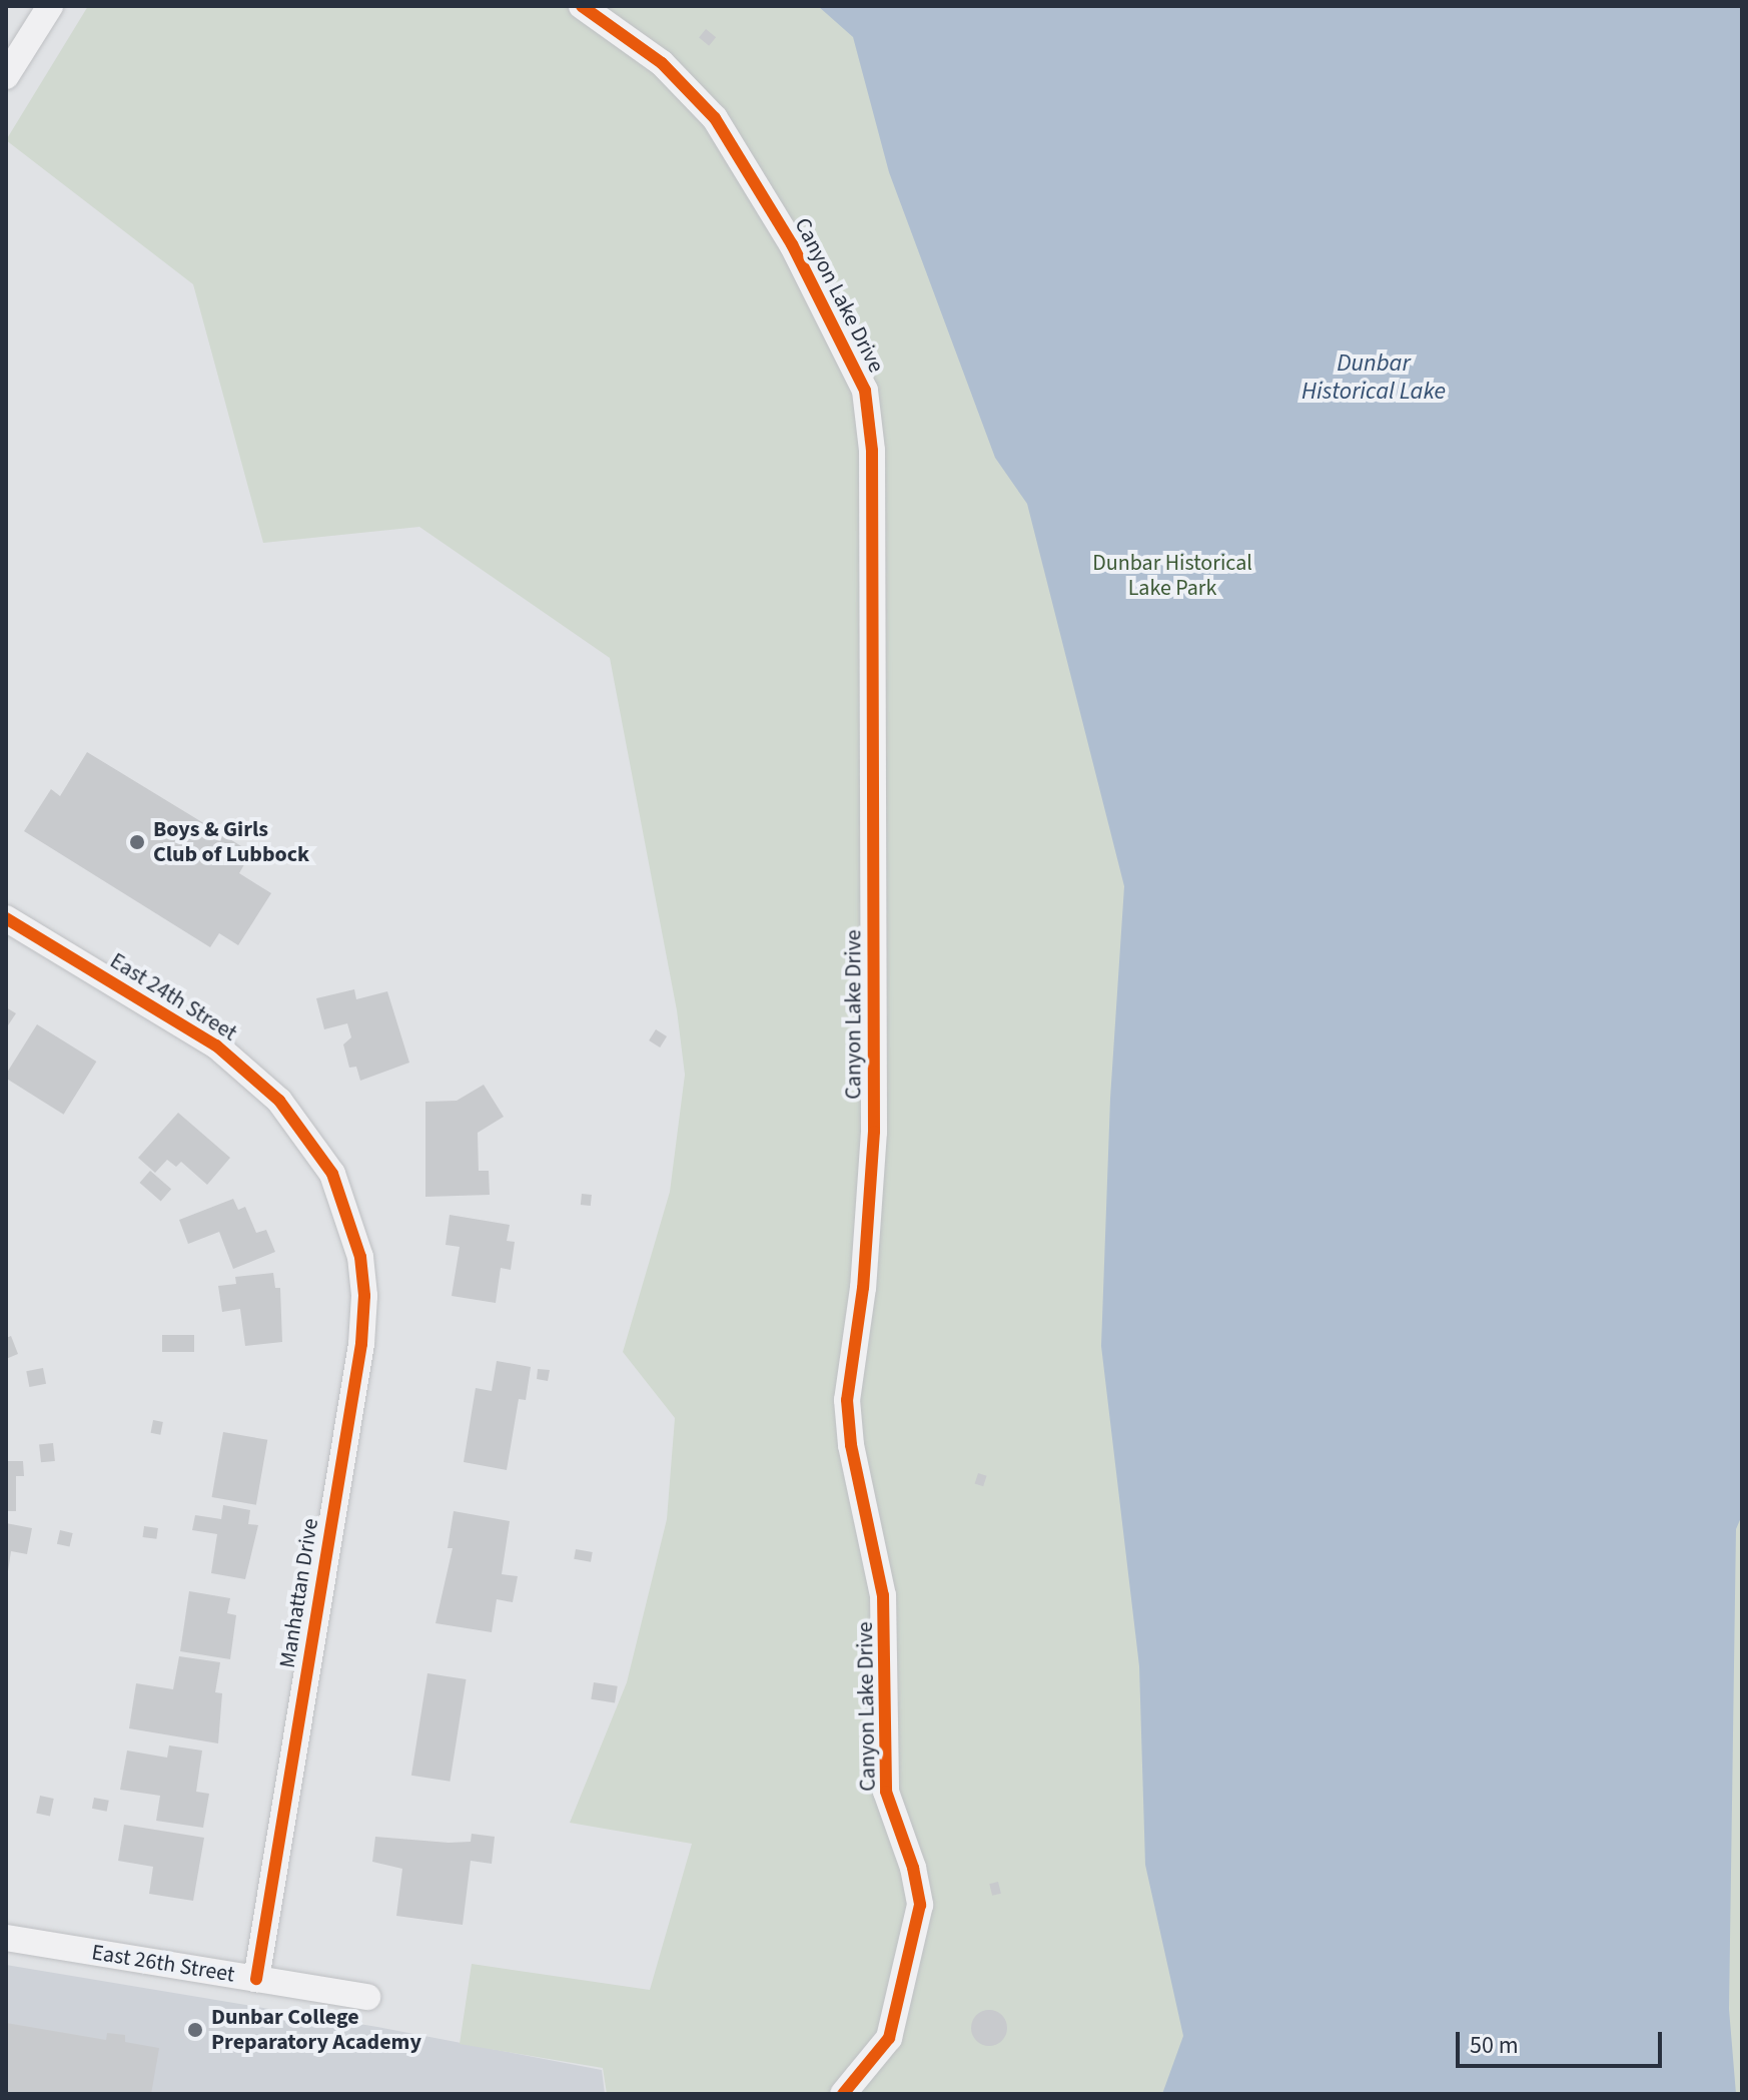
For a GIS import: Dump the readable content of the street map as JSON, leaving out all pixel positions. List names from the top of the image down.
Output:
{
  "streets": {
    "street": [
      "Canyon Lake Drive",
      "East 24th Street",
      "Manhattan Drive",
      "East 26th Street"
    ]
  },
  "crossings": [
    ["East 24th Street", "Manhattan Drive"],
    ["Manhattan Drive", "East 26th Street"]
  ],
  "water": ["Dunbar Historical Lake"],
  "parks": ["Dunbar Historical Lake Park"],
  "places": ["Boys & Girls Club of Lubbock", "Dunbar College Preparatory Academy"],
  "scale_bar": "50 m"
}
